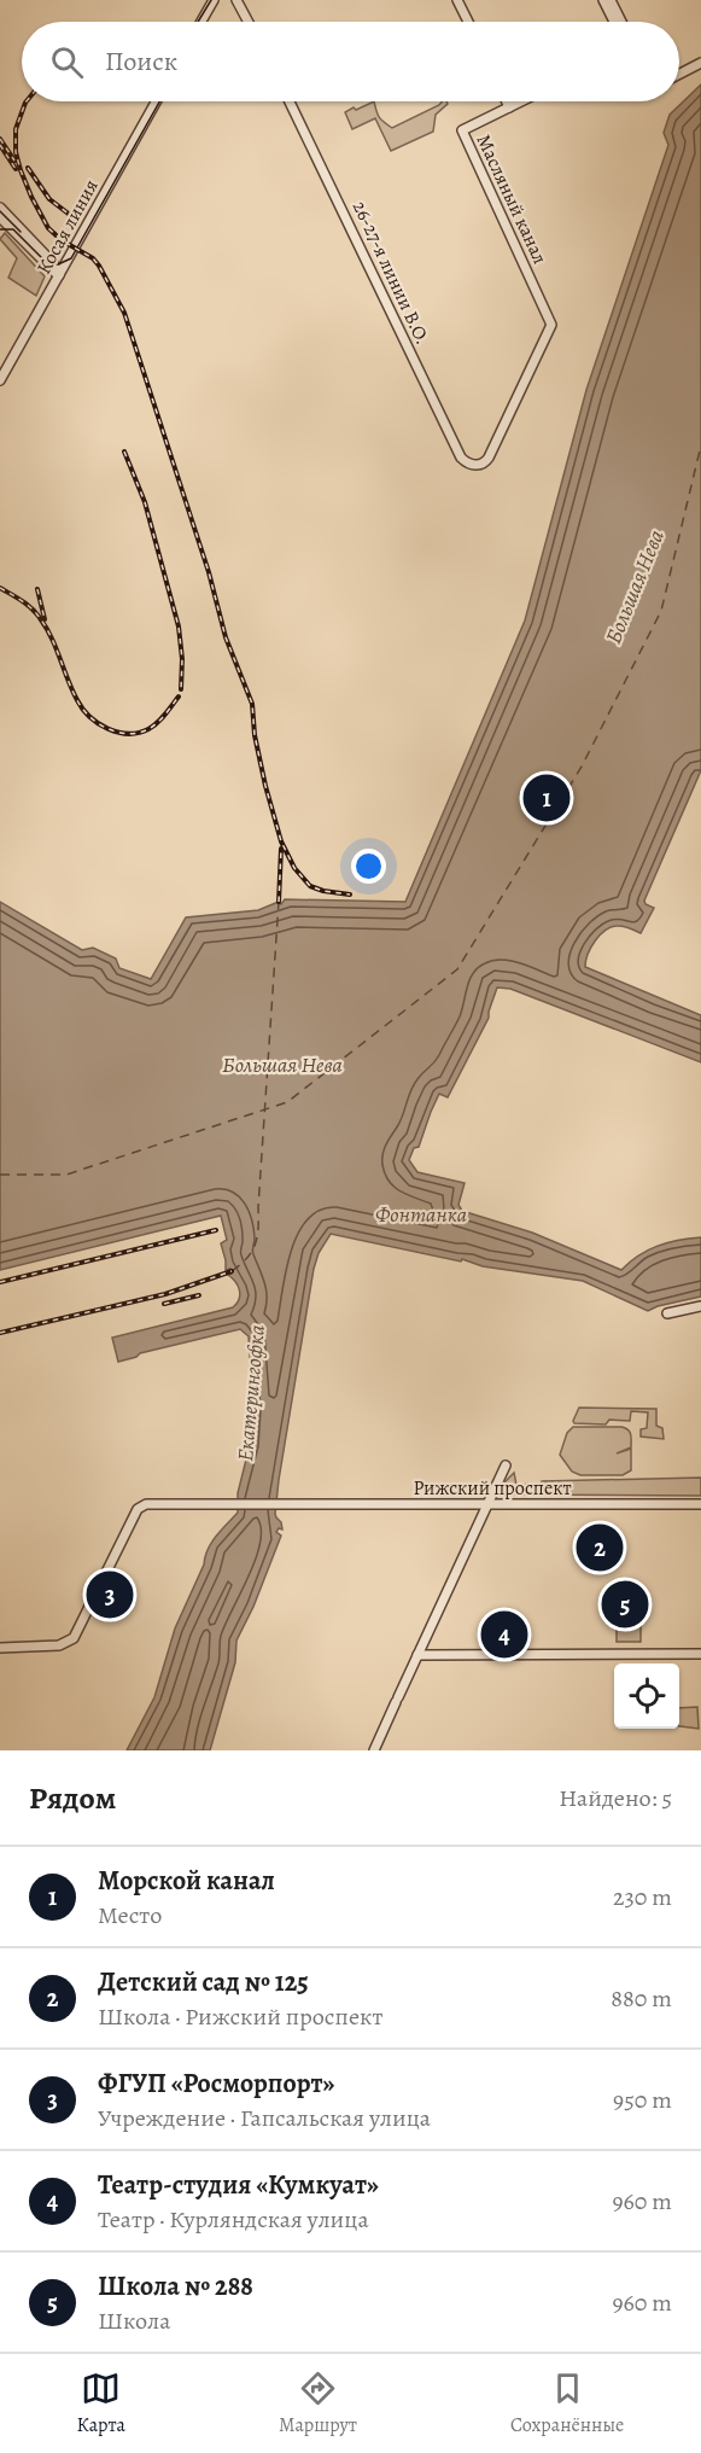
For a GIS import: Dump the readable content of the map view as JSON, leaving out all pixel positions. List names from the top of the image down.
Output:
{
  "streets": {
    "street": [
      "Масляный канал",
      "Косая линия",
      "26-27-я линии В.О.",
      "Рижский проспект"
    ]
  },
  "crossings": [
    ["Масляный канал", "26-27-я линии В.О."]
  ],
  "water": ["Большая Нева", "Фонтанка", "Екатерингофка"],
  "page": {
    "search": "Поиск",
    "pins": [
      "1",
      "2",
      "3",
      "5",
      "4"
    ],
    "heading": ["Рядом", "Найдено: 5"],
    "list": [
      {
        "mark": "1",
        "name": "Морской канал",
        "note": "Место",
        "value": "230 m"
      },
      {
        "mark": "2",
        "name": "Детский сад № 125",
        "note": "Школа · Рижский проспект",
        "value": "880 m"
      },
      {
        "mark": "3",
        "name": "ФГУП «Росморпорт»",
        "note": "Учреждение · Гапсальская улица",
        "value": "950 m"
      },
      {
        "mark": "4",
        "name": "Театр-студия «Кумкуат»",
        "note": "Театр · Курляндская улица",
        "value": "960 m"
      },
      {
        "mark": "5",
        "name": "Школа № 288",
        "note": "Школа",
        "value": "960 m"
      }
    ],
    "nav": ["Карта", "Маршрут", "Сохранённые"]
  }
}
